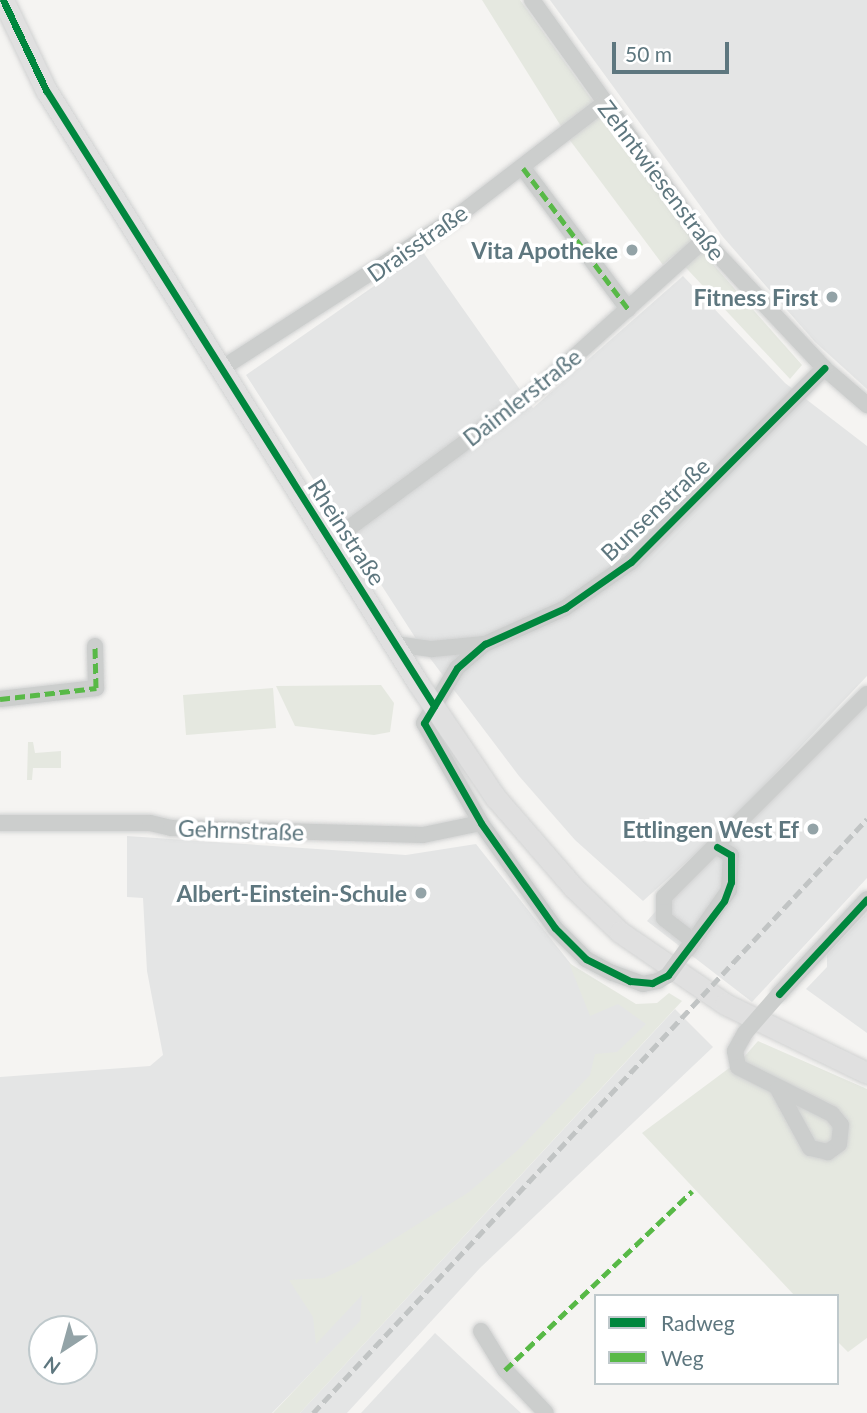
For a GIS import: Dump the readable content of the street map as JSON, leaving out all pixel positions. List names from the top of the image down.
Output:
{
  "streets": {
    "main road": ["Rheinstraße"],
    "street": [
      "Zehntwiesenstraße",
      "Draisstraße",
      "Daimlerstraße",
      "Bunsenstraße",
      "Gehrnstraße"
    ]
  },
  "crossings": [
    ["Zehntwiesenstraße", "Draisstraße"],
    ["Zehntwiesenstraße", "Daimlerstraße"],
    ["Zehntwiesenstraße", "Bunsenstraße"],
    ["Draisstraße", "Rheinstraße"],
    ["Daimlerstraße", "Rheinstraße"],
    ["Bunsenstraße", "Rheinstraße"]
  ],
  "places": [
    "Vita Apotheke",
    "Fitness First",
    "Ettlingen West Ef",
    "Albert-Einstein-Schule"
  ],
  "legend": ["Radweg", "Weg"],
  "scale_bar": "50 m",
  "north": "bottom left"
}
